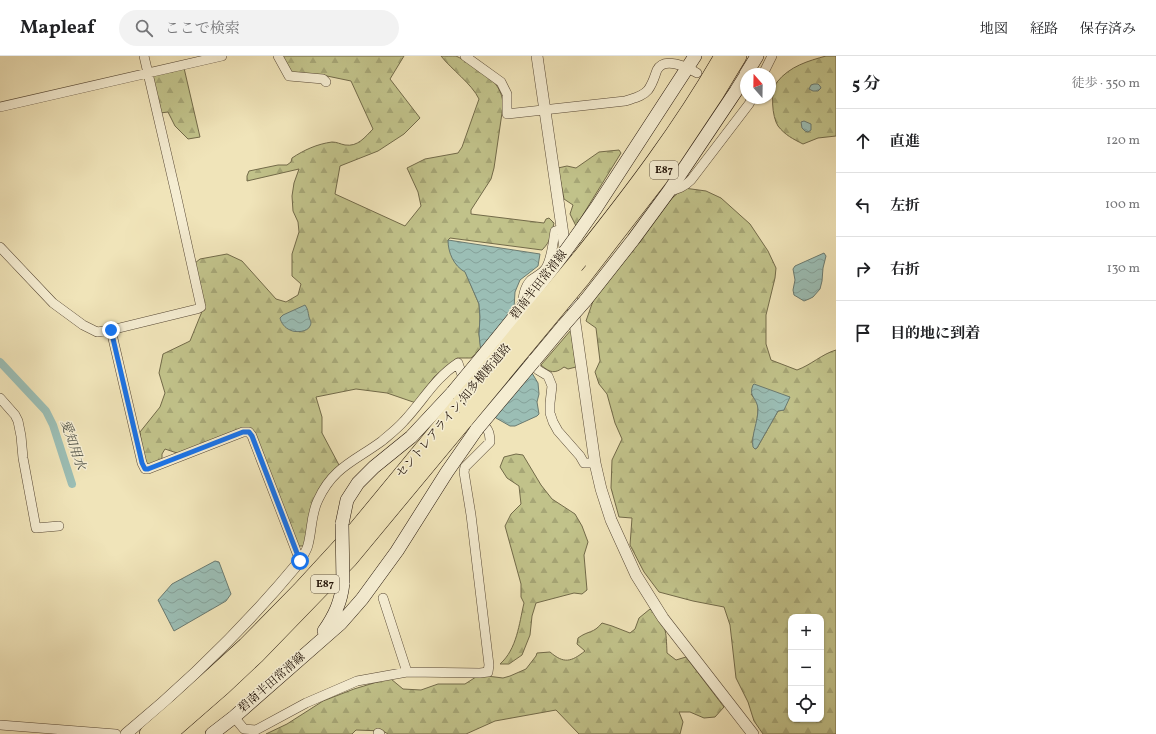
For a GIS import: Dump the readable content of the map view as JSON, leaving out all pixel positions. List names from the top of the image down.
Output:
{
  "streets": {
    "highway": ["E87", "セントレアライン;知多横断道路"],
    "main road": ["碧南半田常滑線"]
  },
  "crossings": [
    ["碧南半田常滑線", "セントレアライン;知多横断道路"]
  ],
  "water": ["愛知用水"],
  "north": "top",
  "page": {
    "header": "Mapleaf",
    "search": "ここで検索",
    "nav": ["地図", "経路", "保存済み"],
    "heading": ["5 分", "徒歩 · 350 m"],
    "list": [
      ["直進", "120 m"],
      ["左折", "100 m"],
      ["右折", "130 m"],
      "目的地に到着"
    ],
    "map_buttons": ["+", "−"]
  }
}
